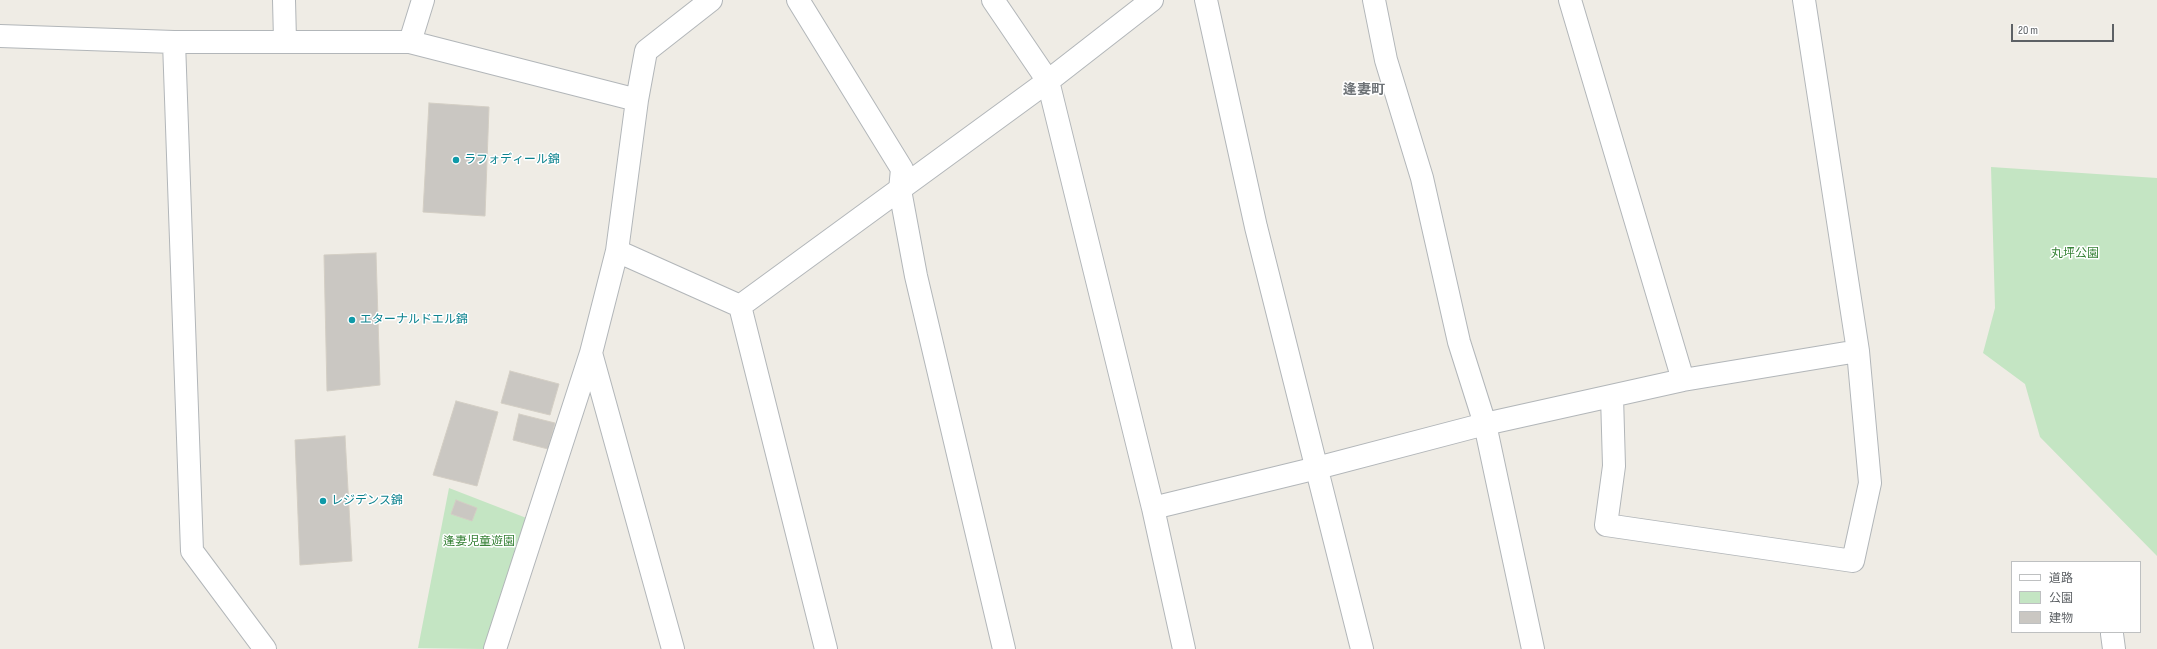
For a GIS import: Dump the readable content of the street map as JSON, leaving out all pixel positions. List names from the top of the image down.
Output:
{
  "districts": ["逢妻町"],
  "parks": ["丸坪公園", "逢妻児童遊園"],
  "places": ["ラフォディール錦", "エターナルドエル錦", "レジデンス錦"],
  "legend": ["道路", "公園", "建物"],
  "scale_bar": "20 m"
}
